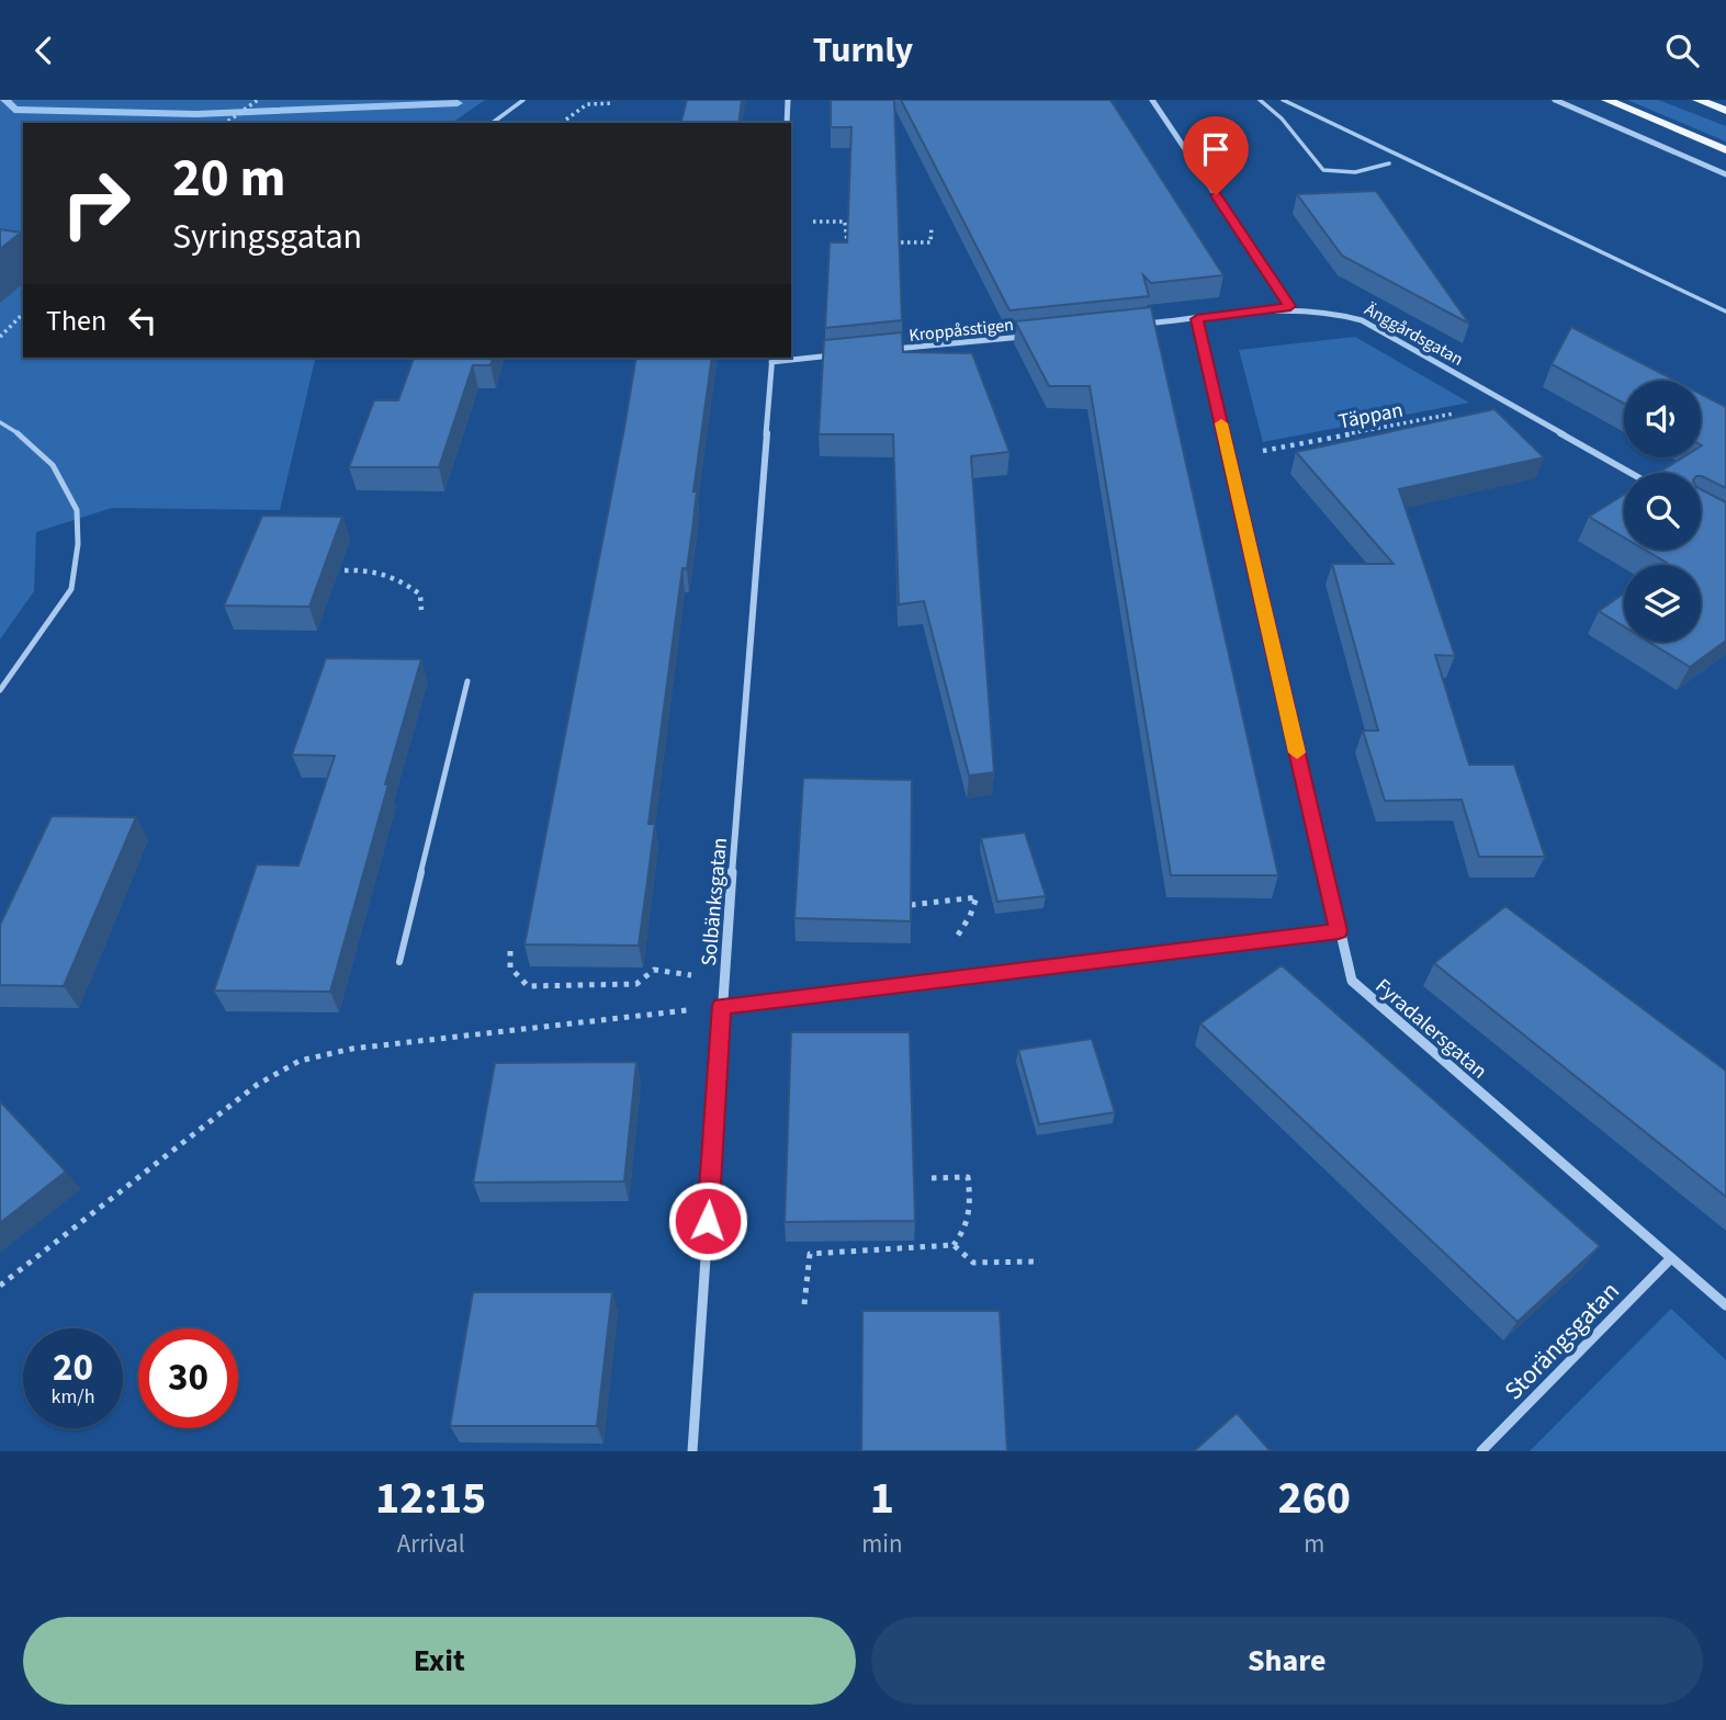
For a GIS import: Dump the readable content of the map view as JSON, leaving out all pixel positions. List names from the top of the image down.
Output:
{
  "streets": {
    "street": [
      "Kroppåsstigen",
      "Änggårdsgatan",
      "Solbänksgatan",
      "Fyradalersgatan",
      "Storängsgatan"
    ],
    "path": ["Täppan"]
  },
  "crossings": [
    ["Fyradalersgatan", "Storängsgatan"]
  ],
  "page": {
    "header": "Turnly",
    "turn": ["20 m", "Syringsgatan"],
    "then": "Then",
    "speed": "20 km/h",
    "limit": "30",
    "eta": [
      "12:15",
      "Arrival",
      "1",
      "min",
      "260",
      "m"
    ],
    "buttons": ["Exit", "Share"]
  }
}
